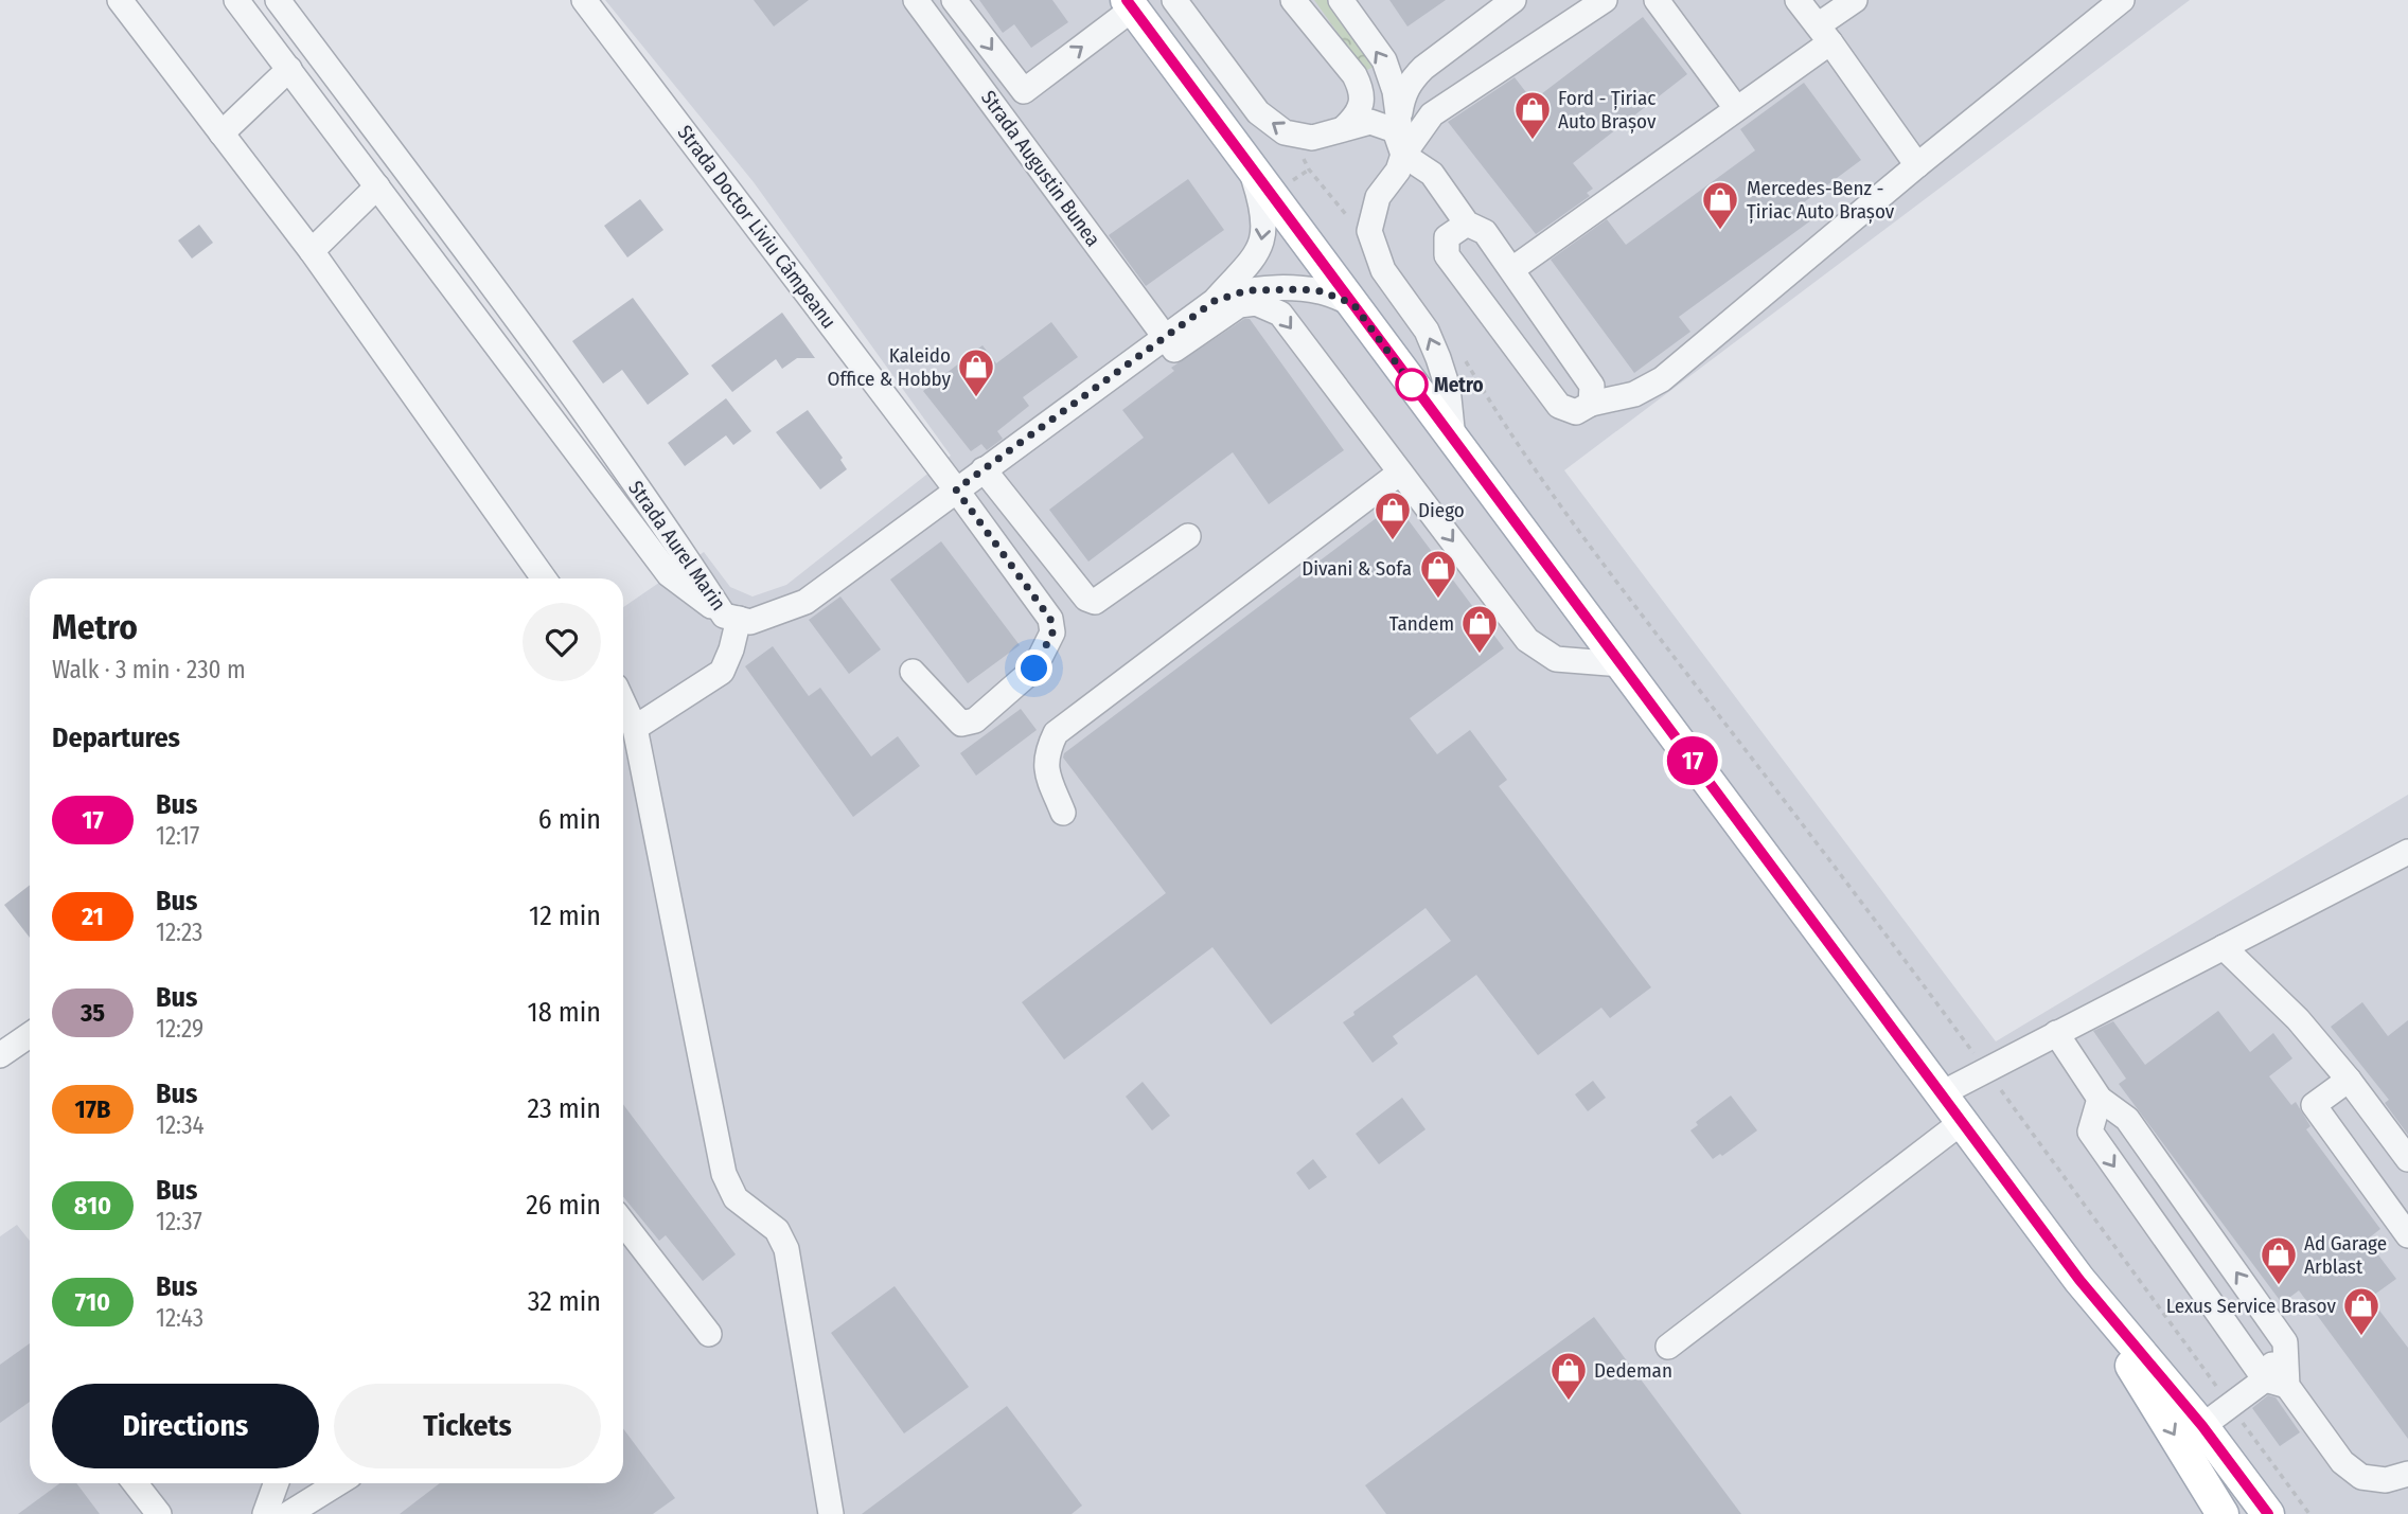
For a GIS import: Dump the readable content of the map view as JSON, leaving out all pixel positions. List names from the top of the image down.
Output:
{
  "streets": {
    "street": ["Strada Augustin Bunea", "Strada Doctor Liviu Câmpeanu", "Strada Aurel Marin"]
  },
  "crossings": [
    ["Strada Augustin Bunea", "Strada Aurel Marin"],
    ["Strada Doctor Liviu Câmpeanu", "Strada Aurel Marin"]
  ],
  "places": {
    "shop": [
      "Ford - Țiriac Auto Brașov",
      "Mercedes-Benz - Țiriac Auto Brașov",
      "Kaleido Office & Hobby",
      "Diego",
      "Divani & Sofa",
      "Tandem",
      "Ad Garage Arblast",
      "Lexus Service Brasov",
      "Dedeman"
    ],
    "other": ["Metro"]
  },
  "lines": ["bus line 17"],
  "page": {
    "on_map": "17",
    "heading": [
      ["Metro", "Walk · 3 min · 230 m"],
      "Departures"
    ],
    "list": [
      {
        "mark": "17",
        "name": "Bus",
        "note": "12:17",
        "value": "6 min"
      },
      {
        "mark": "21",
        "name": "Bus",
        "note": "12:23",
        "value": "12 min"
      },
      {
        "mark": "35",
        "name": "Bus",
        "note": "12:29",
        "value": "18 min"
      },
      {
        "mark": "17B",
        "name": "Bus",
        "note": "12:34",
        "value": "23 min"
      },
      {
        "mark": "810",
        "name": "Bus",
        "note": "12:37",
        "value": "26 min"
      },
      {
        "mark": "710",
        "name": "Bus",
        "note": "12:43",
        "value": "32 min"
      }
    ],
    "buttons": ["Directions", "Tickets"]
  }
}
